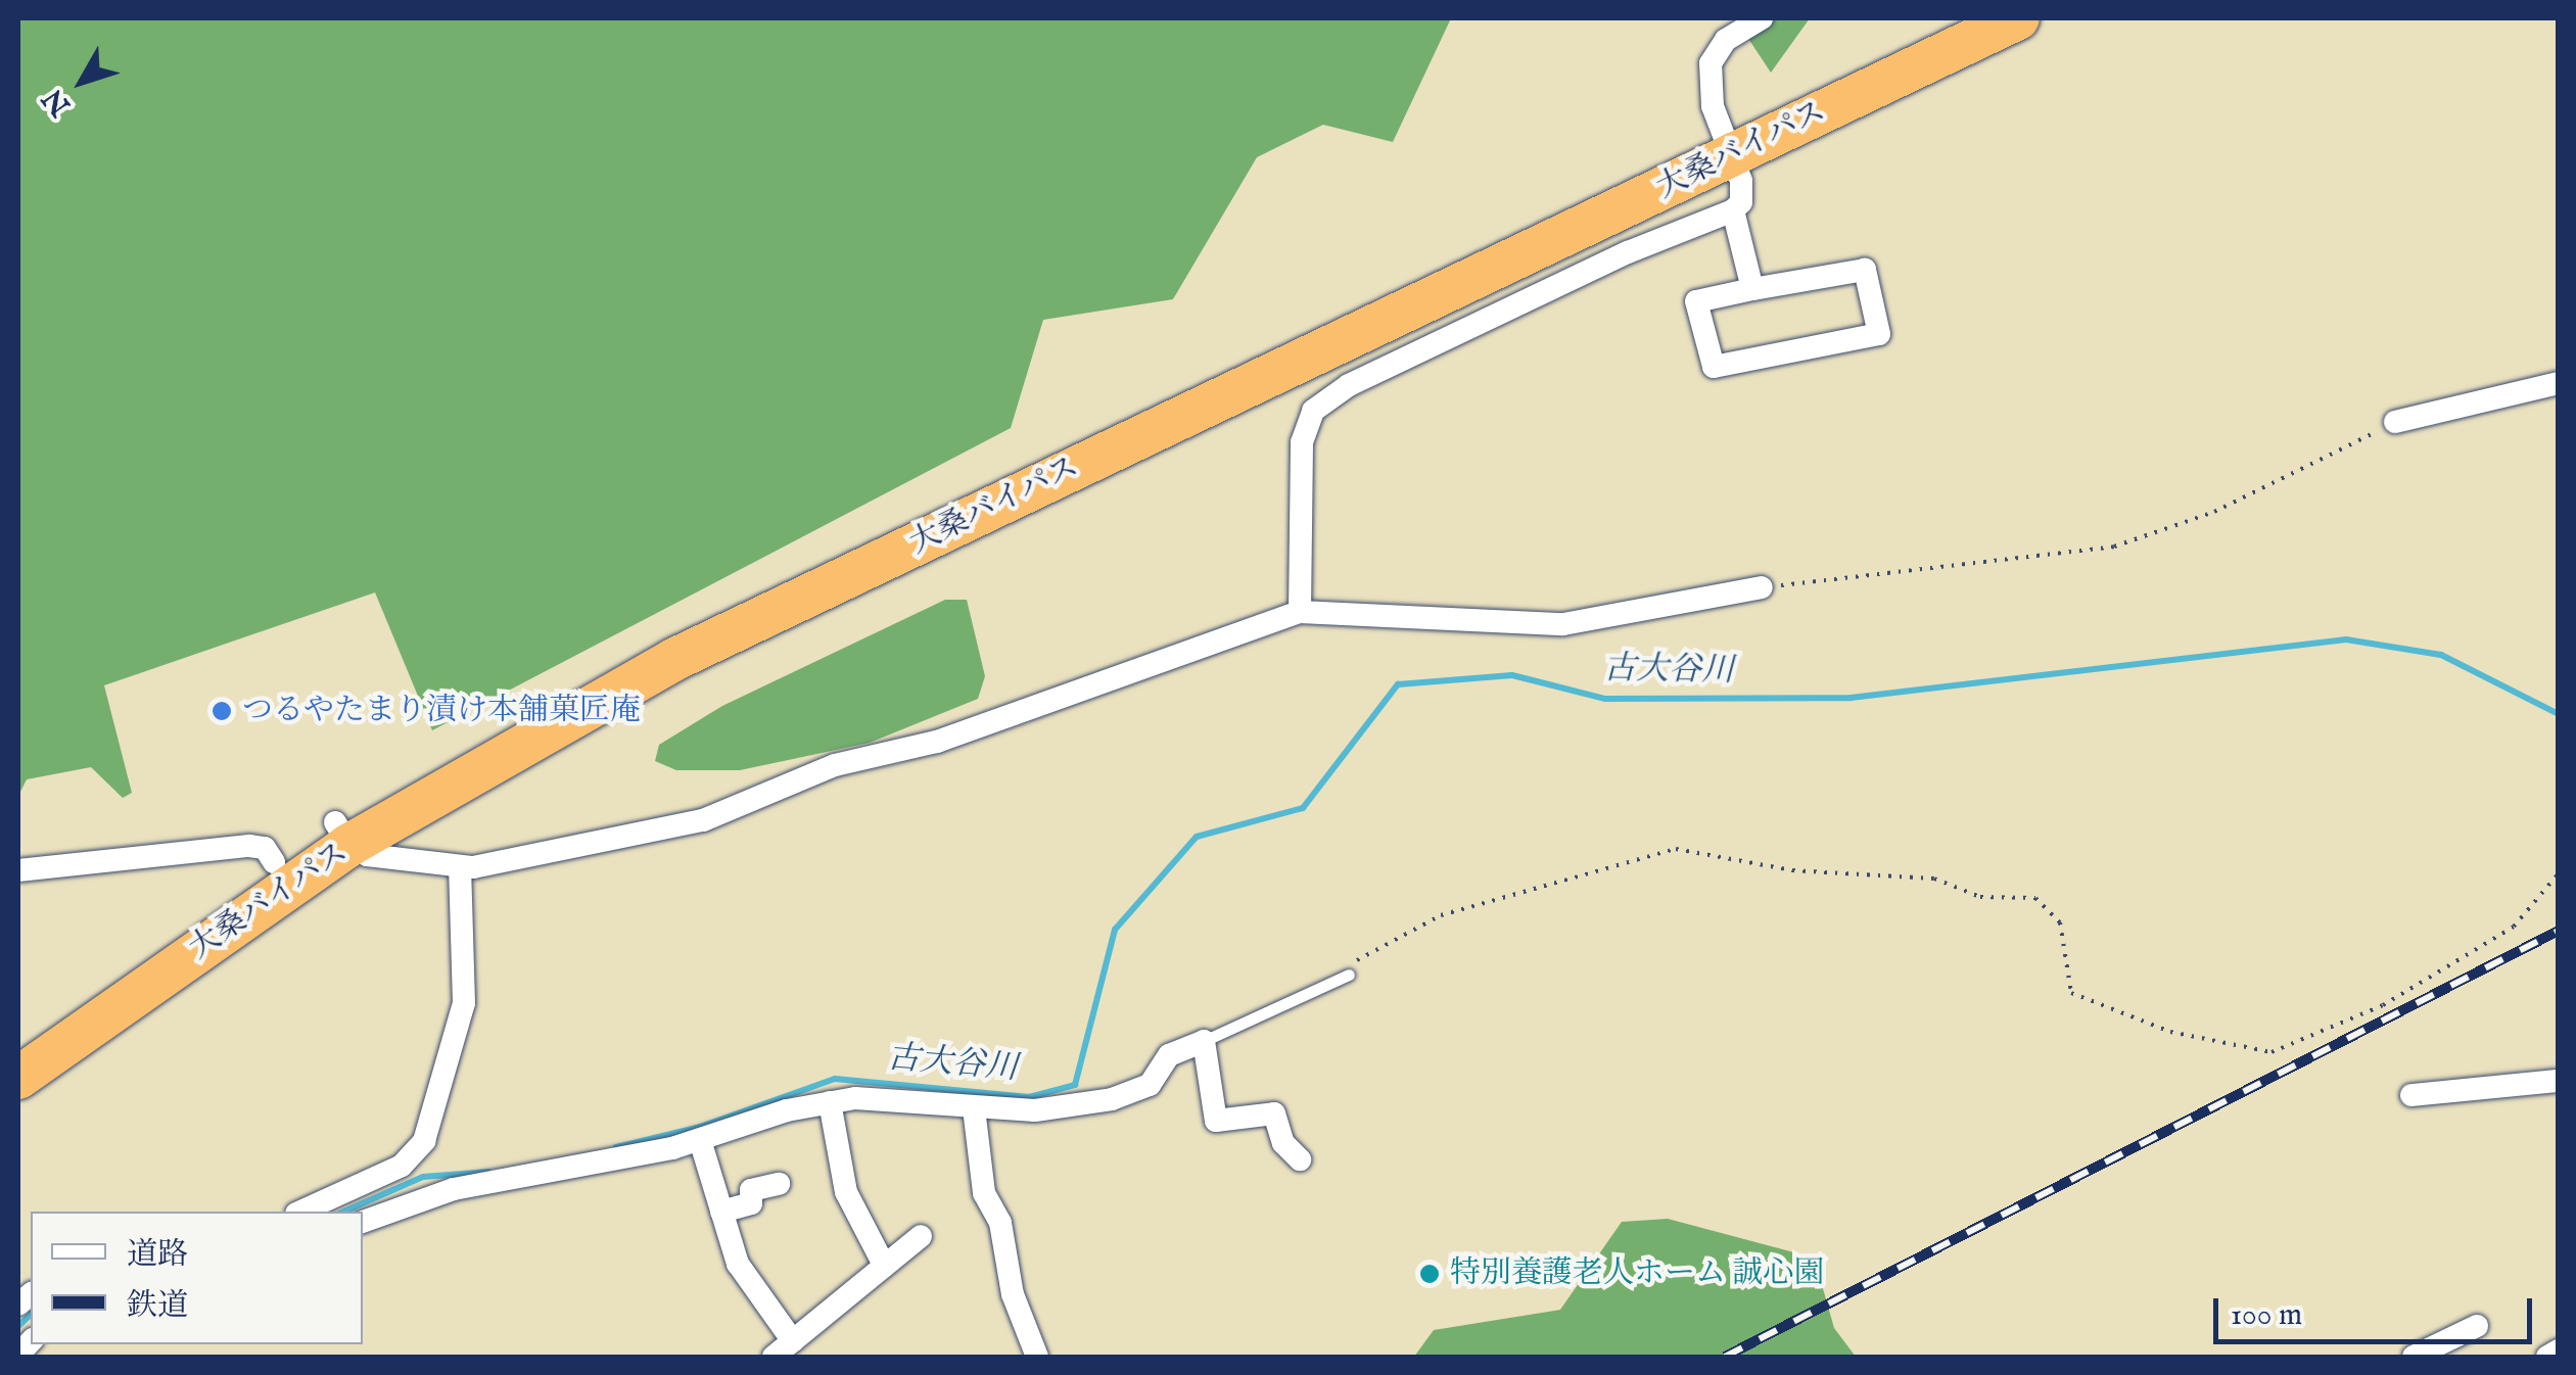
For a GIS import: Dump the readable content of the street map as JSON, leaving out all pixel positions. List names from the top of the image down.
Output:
{
  "streets": {
    "highway": ["大桑バイパス"]
  },
  "water": ["古大谷川"],
  "places": ["つるやたまり漬け本舗菓匠庵", "特別養護老人ホーム 誠心園"],
  "legend": ["道路", "鉄道"],
  "scale_bar": "100 m",
  "north": "bottom left"
}
